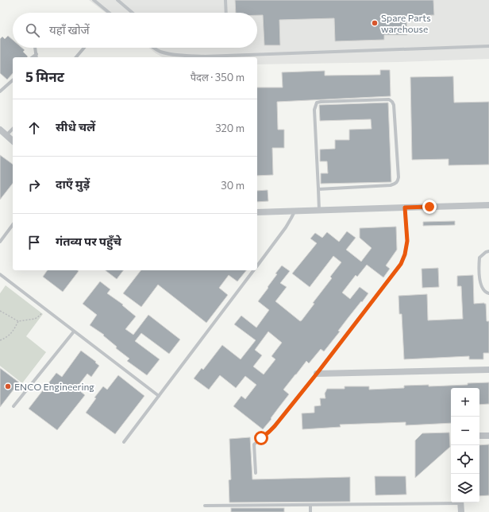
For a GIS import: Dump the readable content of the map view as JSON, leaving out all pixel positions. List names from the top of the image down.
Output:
{
  "places": ["Spare Parts warehouse", "ENCO Engineering"],
  "page": {
    "search": "यहाँ खोजें",
    "heading": ["5 मिनट", "पैदल · 350 m"],
    "list": [
      ["सीधे चलें", "320 m"],
      ["दाएँ मुड़ें", "30 m"],
      "गंतव्य पर पहुँचे"
    ],
    "map_buttons": ["+", "−"]
  }
}
